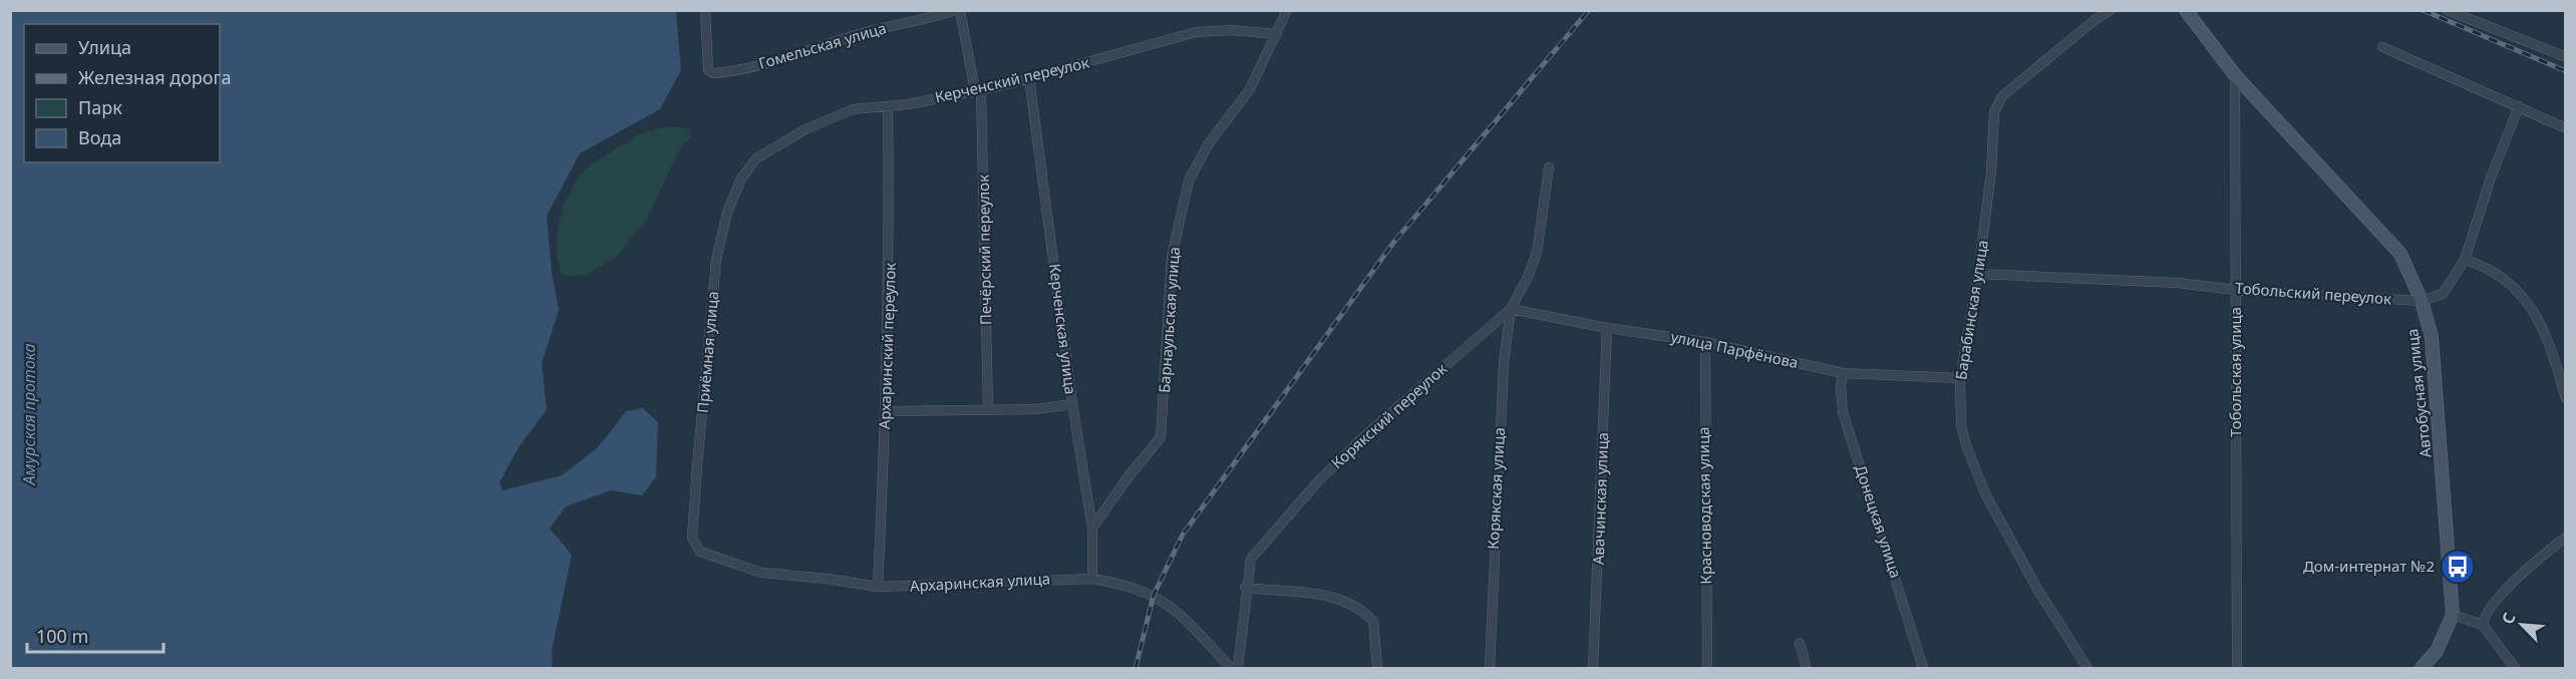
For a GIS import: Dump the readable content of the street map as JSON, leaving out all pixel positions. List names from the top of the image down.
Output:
{
  "streets": {
    "street": [
      "Гомельская улица",
      "Керченский переулок",
      "Печёрский переулок",
      "Тобольский переулок",
      "Барабинская улица",
      "Барнаульская улица",
      "Керченская улица",
      "Архаринский переулок",
      "улица Парфёнова",
      "Приёмная улица",
      "Тобольская улица",
      "Автобусная улица",
      "Корякский переулок",
      "Корякская улица",
      "Авачинская улица",
      "Красноводская улица",
      "Донецкая улица",
      "Архаринская улица"
    ]
  },
  "crossings": [
    ["Гомельская улица", "Печёрский переулок"],
    ["Керченский переулок", "Печёрский переулок"],
    ["Керченский переулок", "Барнаульская улица"],
    ["Керченский переулок", "Керченская улица"],
    ["Керченский переулок", "Архаринский переулок"],
    ["Керченский переулок", "Приёмная улица"],
    ["Тобольский переулок", "Барабинская улица"],
    ["Тобольский переулок", "Тобольская улица"],
    ["Тобольский переулок", "Автобусная улица"],
    ["Барабинская улица", "улица Парфёнова"],
    ["Барнаульская улица", "Керченская улица"],
    ["Керченская улица", "Архаринская улица"],
    ["Архаринский переулок", "Архаринская улица"],
    ["улица Парфёнова", "Корякский переулок"],
    ["улица Парфёнова", "Корякская улица"],
    ["улица Парфёнова", "Авачинская улица"],
    ["улица Парфёнова", "Красноводская улица"],
    ["улица Парфёнова", "Донецкая улица"],
    ["Приёмная улица", "Архаринская улица"],
    ["Тобольская улица", "Автобусная улица"],
    ["Корякский переулок", "Корякская улица"]
  ],
  "water": ["Амурская протока"],
  "places": {
    "bus stop": ["Дом-интернат №2"]
  },
  "legend": [
    "Улица",
    "Железная дорога",
    "Парк",
    "Вода"
  ],
  "scale_bar": "100 m",
  "north": "top left"
}
